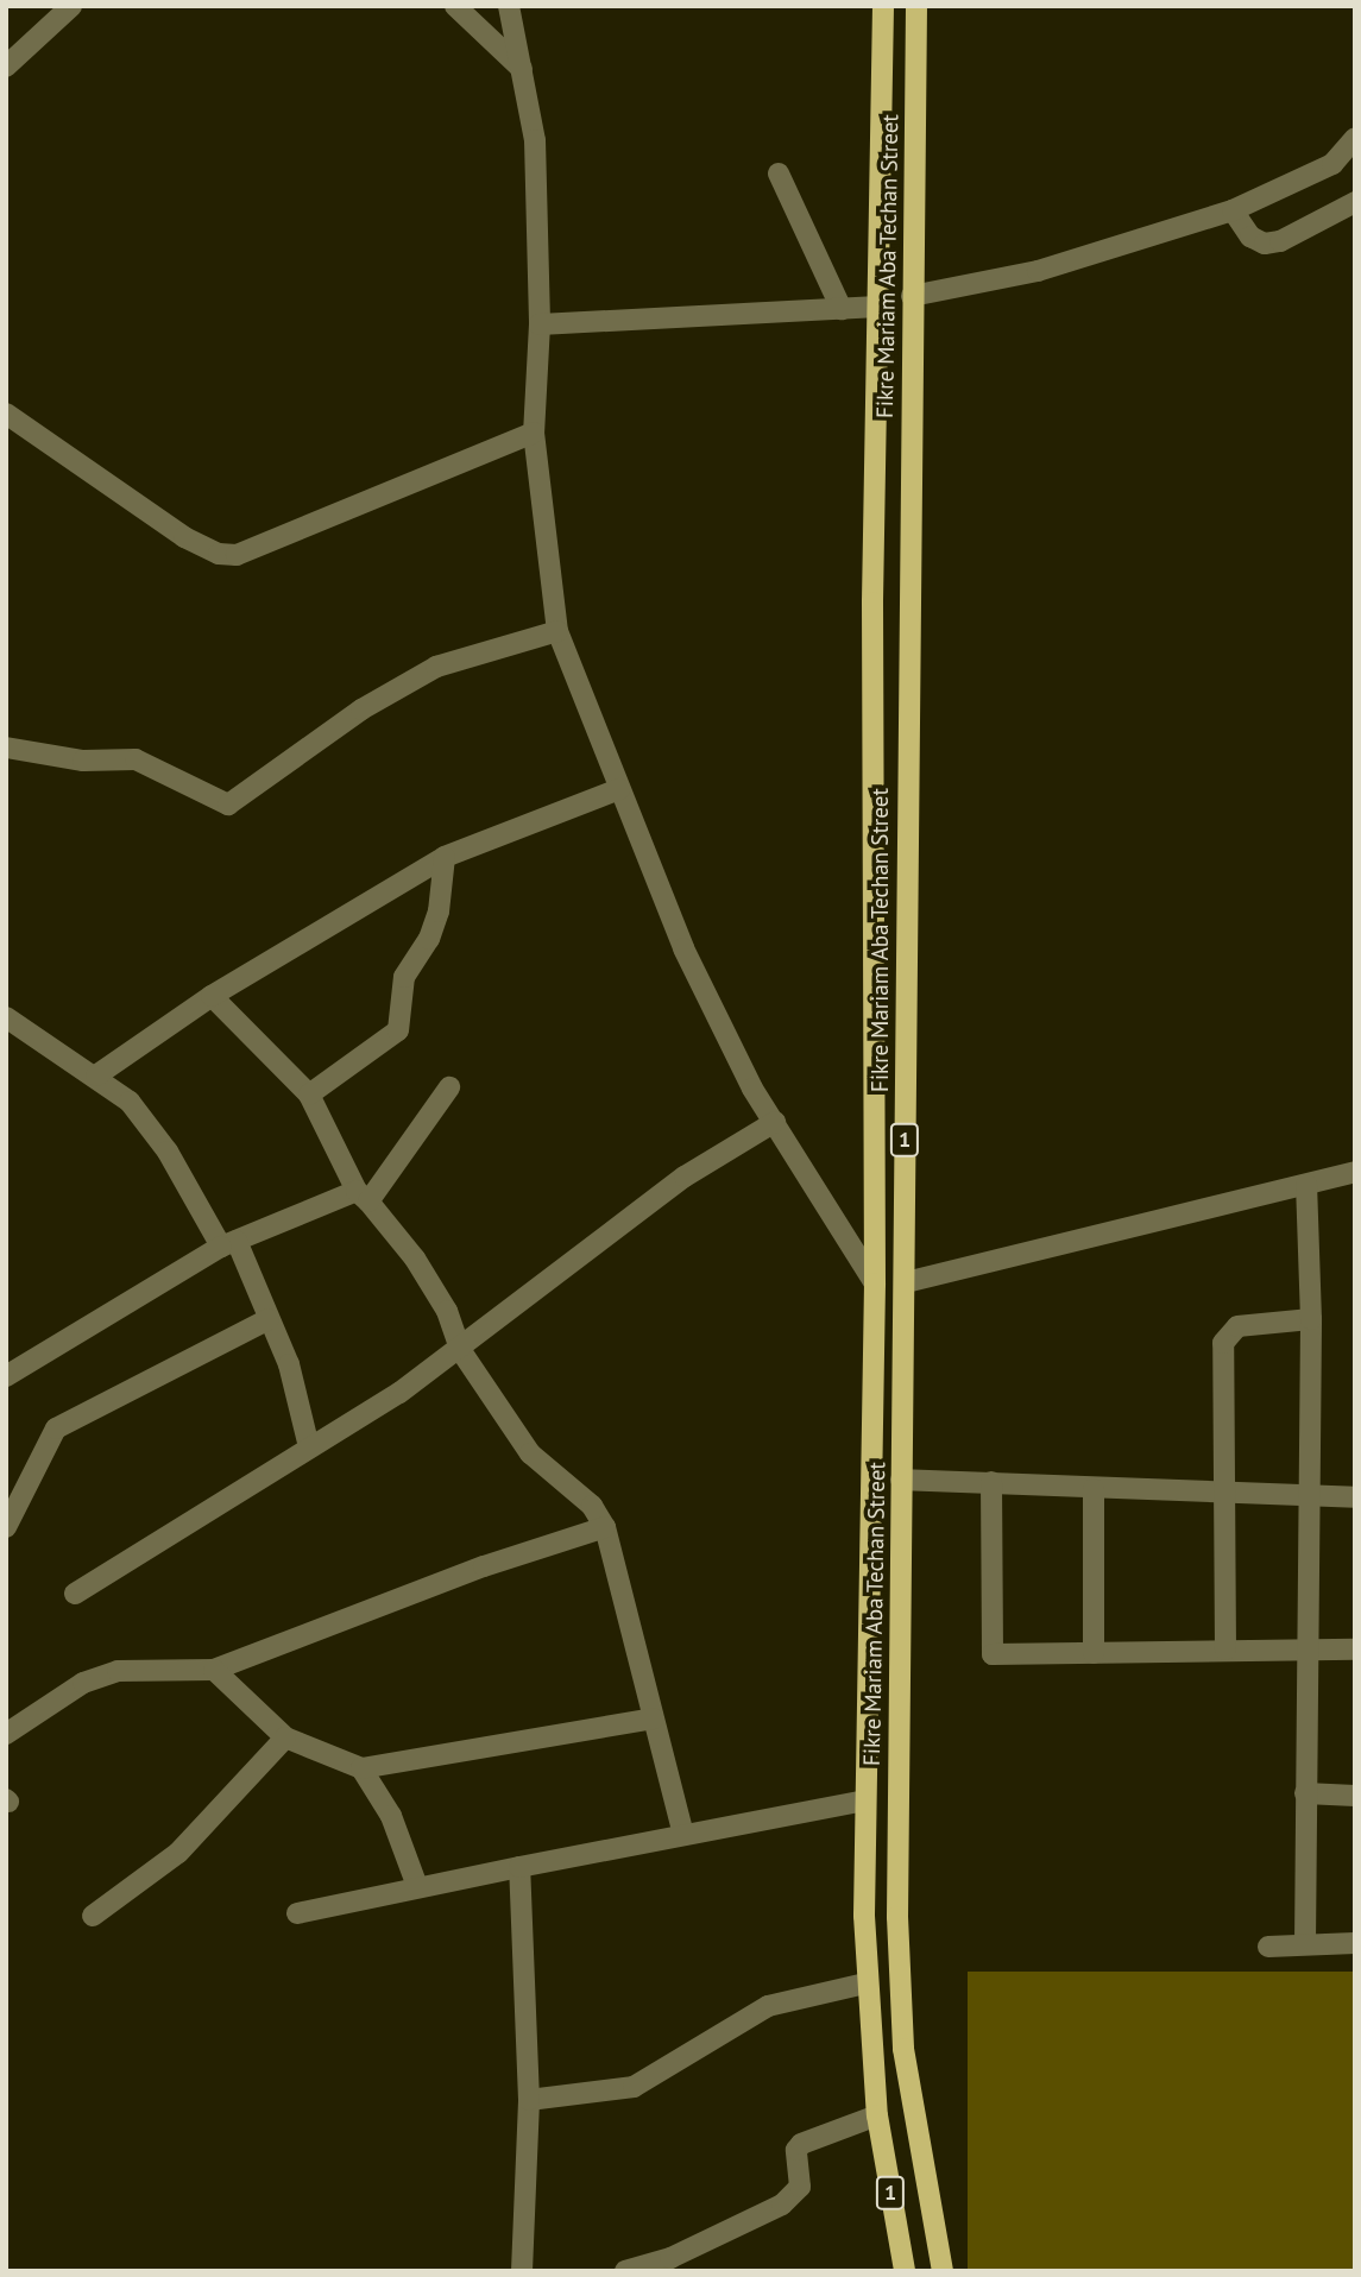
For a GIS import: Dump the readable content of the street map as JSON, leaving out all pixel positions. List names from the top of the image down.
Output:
{
  "streets": {
    "main road": ["Fikre Mariam Aba Techan Street", "1"]
  }
}
